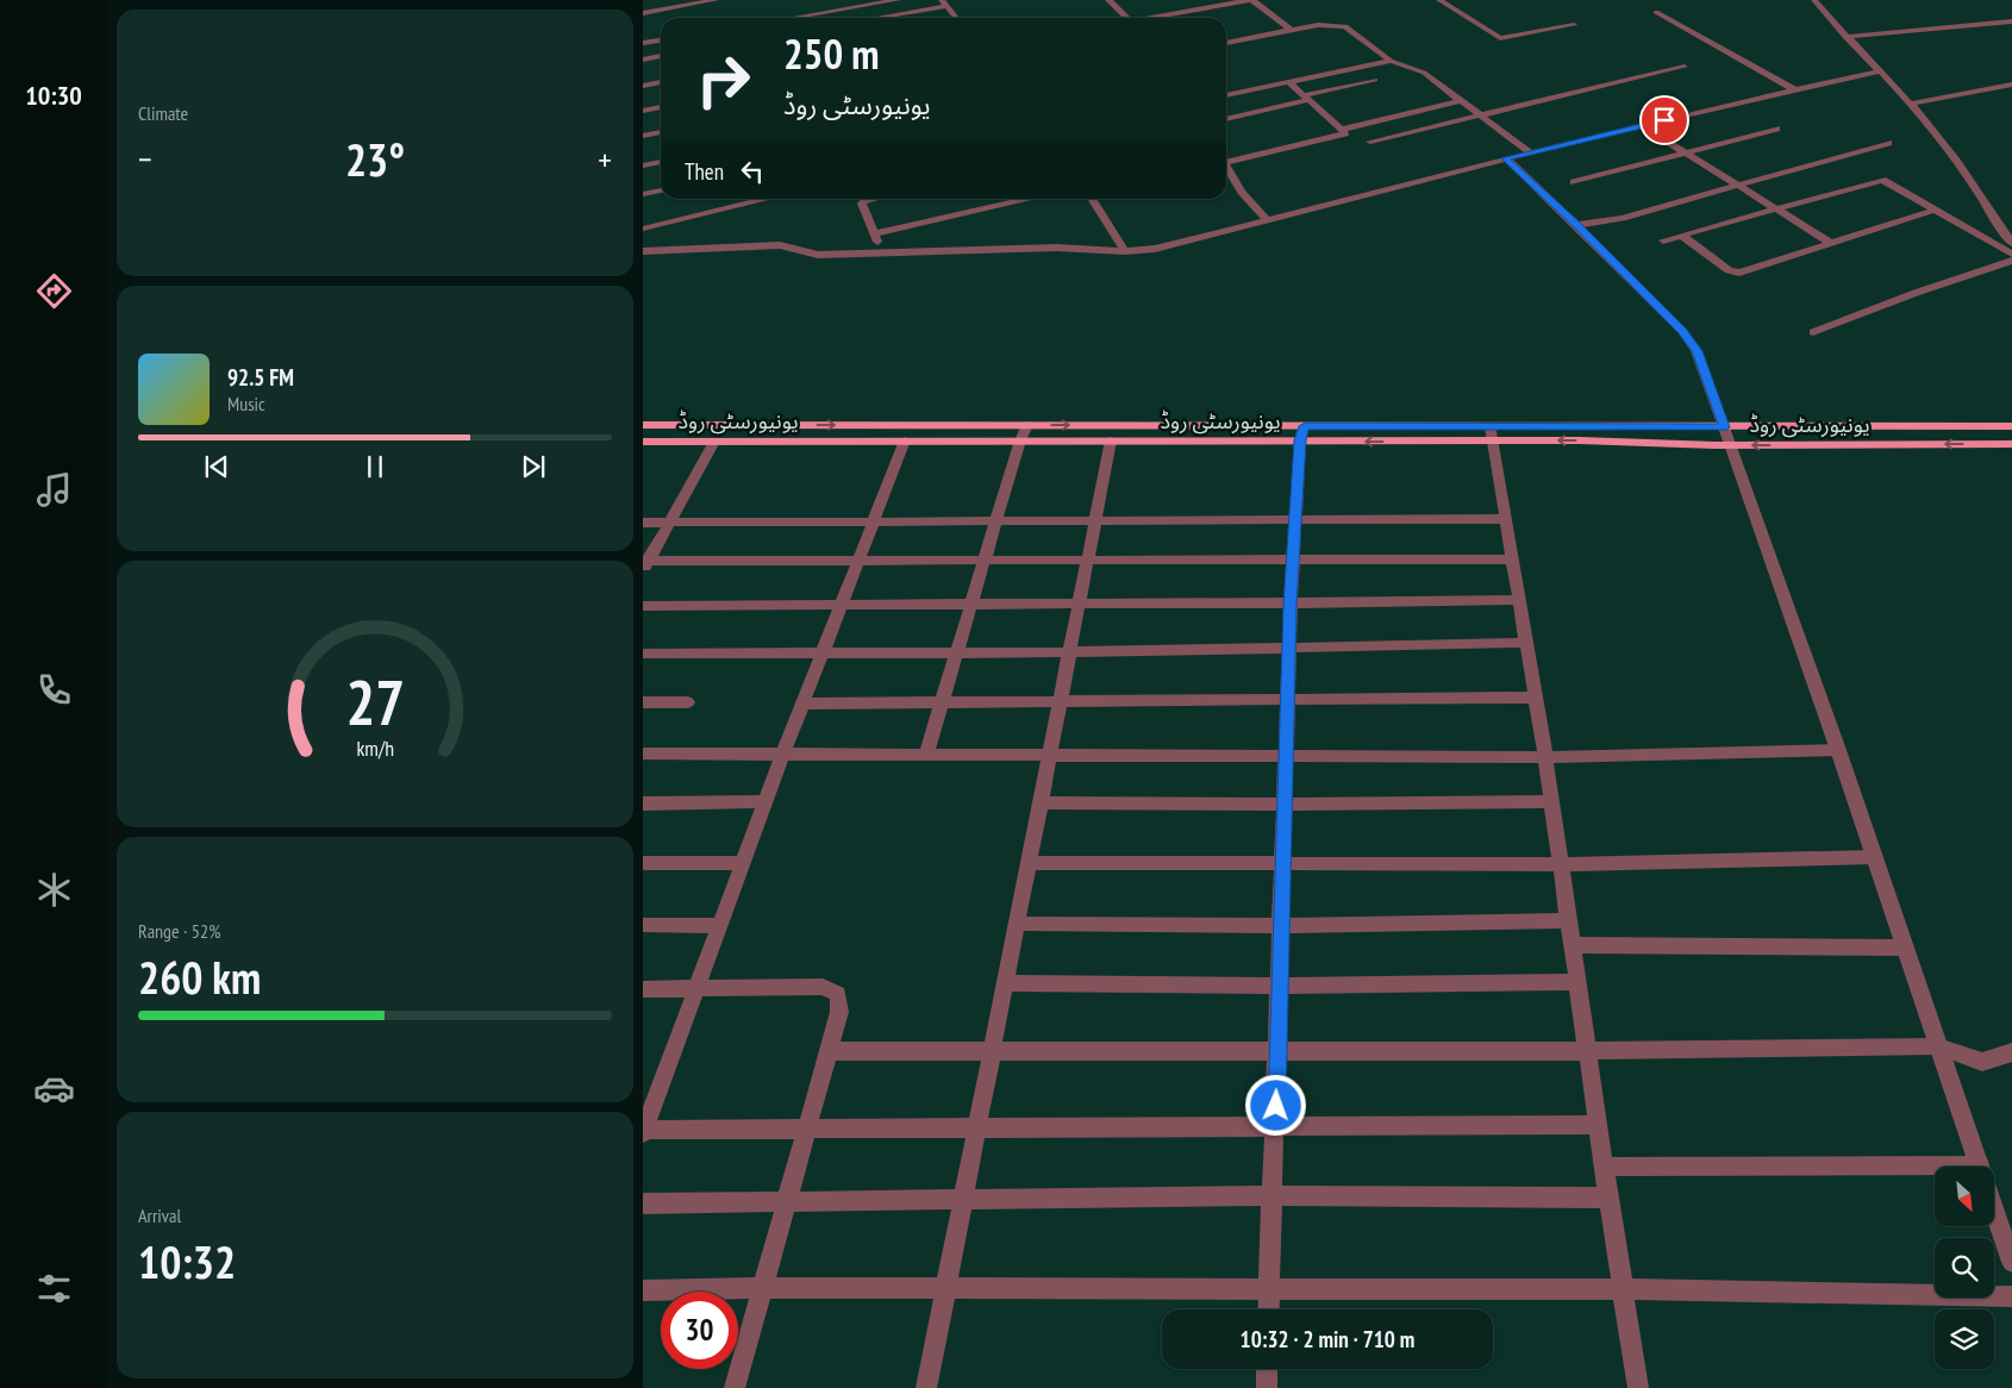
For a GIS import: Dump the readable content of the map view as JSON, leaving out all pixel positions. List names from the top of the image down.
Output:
{
  "streets": {
    "highway": ["یونیورسٹی روڈ"]
  },
  "north": "bottom right",
  "page": {
    "tabs": "10:30",
    "tile": [
      "Climate",
      ["Range · 52%", "260 km"],
      ["Arrival", "10:32"]
    ],
    "turn": ["250 m", "یونیورسٹی روڈ"],
    "heat": ["−", "23°", "+"],
    "then": "Then",
    "song": ["92.5 FM", "Music"],
    "limit": "30",
    "trip": "10:32 · 2 min · 710 m",
    "gauge": ["27", "km/h"]
  }
}
